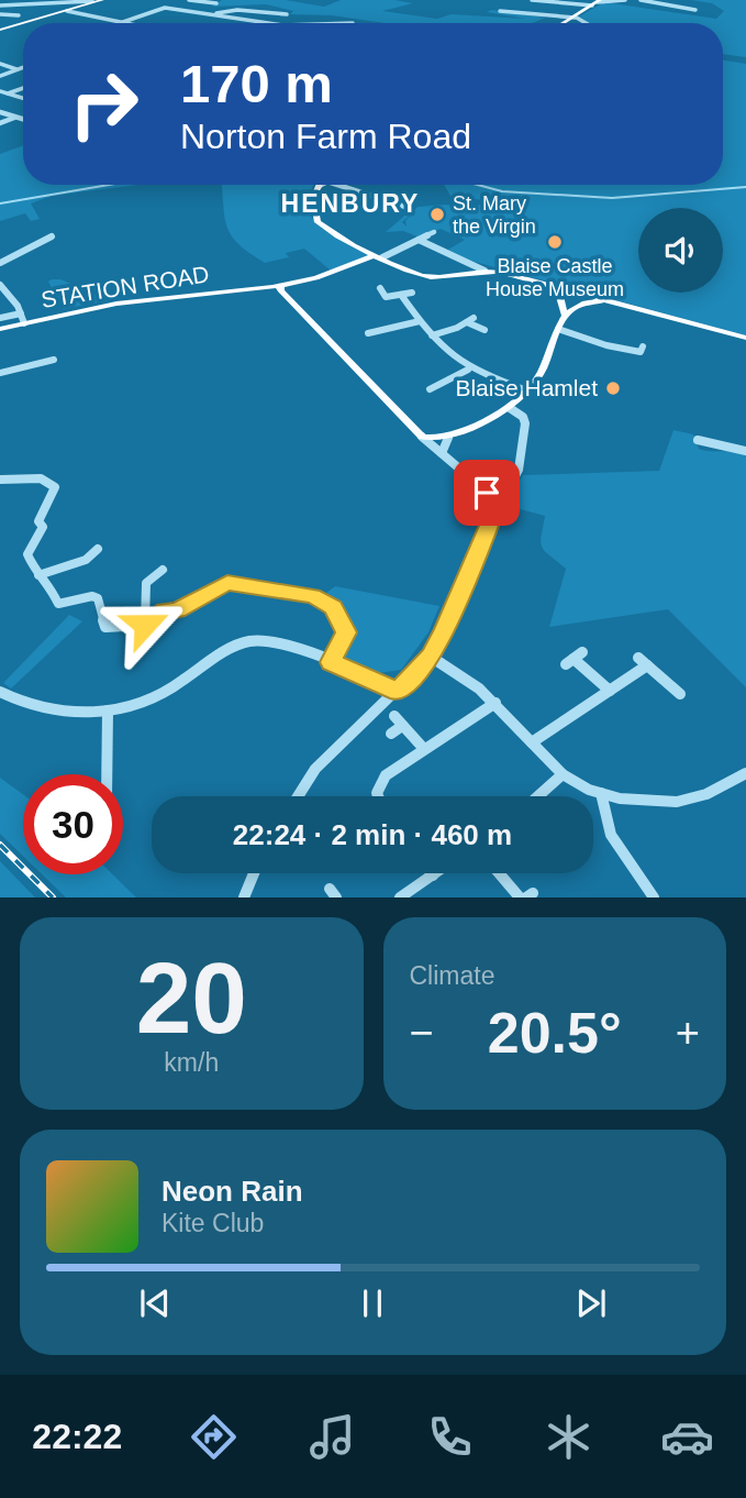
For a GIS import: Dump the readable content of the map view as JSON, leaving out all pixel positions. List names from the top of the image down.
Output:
{
  "streets": {
    "main road": ["STATION ROAD"]
  },
  "districts": ["HENBURY"],
  "places": ["St. Mary the Virgin", "Blaise Castle House Museum", "Blaise Hamlet"],
  "page": {
    "turn": ["170 m", "Norton Farm Road"],
    "limit": "30",
    "trip": "22:24 · 2 min · 460 m",
    "tile": [
      ["20", "km/h"],
      "Climate"
    ],
    "heat": ["−", "20.5°", "+"],
    "song": ["Neon Rain", "Kite Club"],
    "tabs": "22:22"
  }
}
